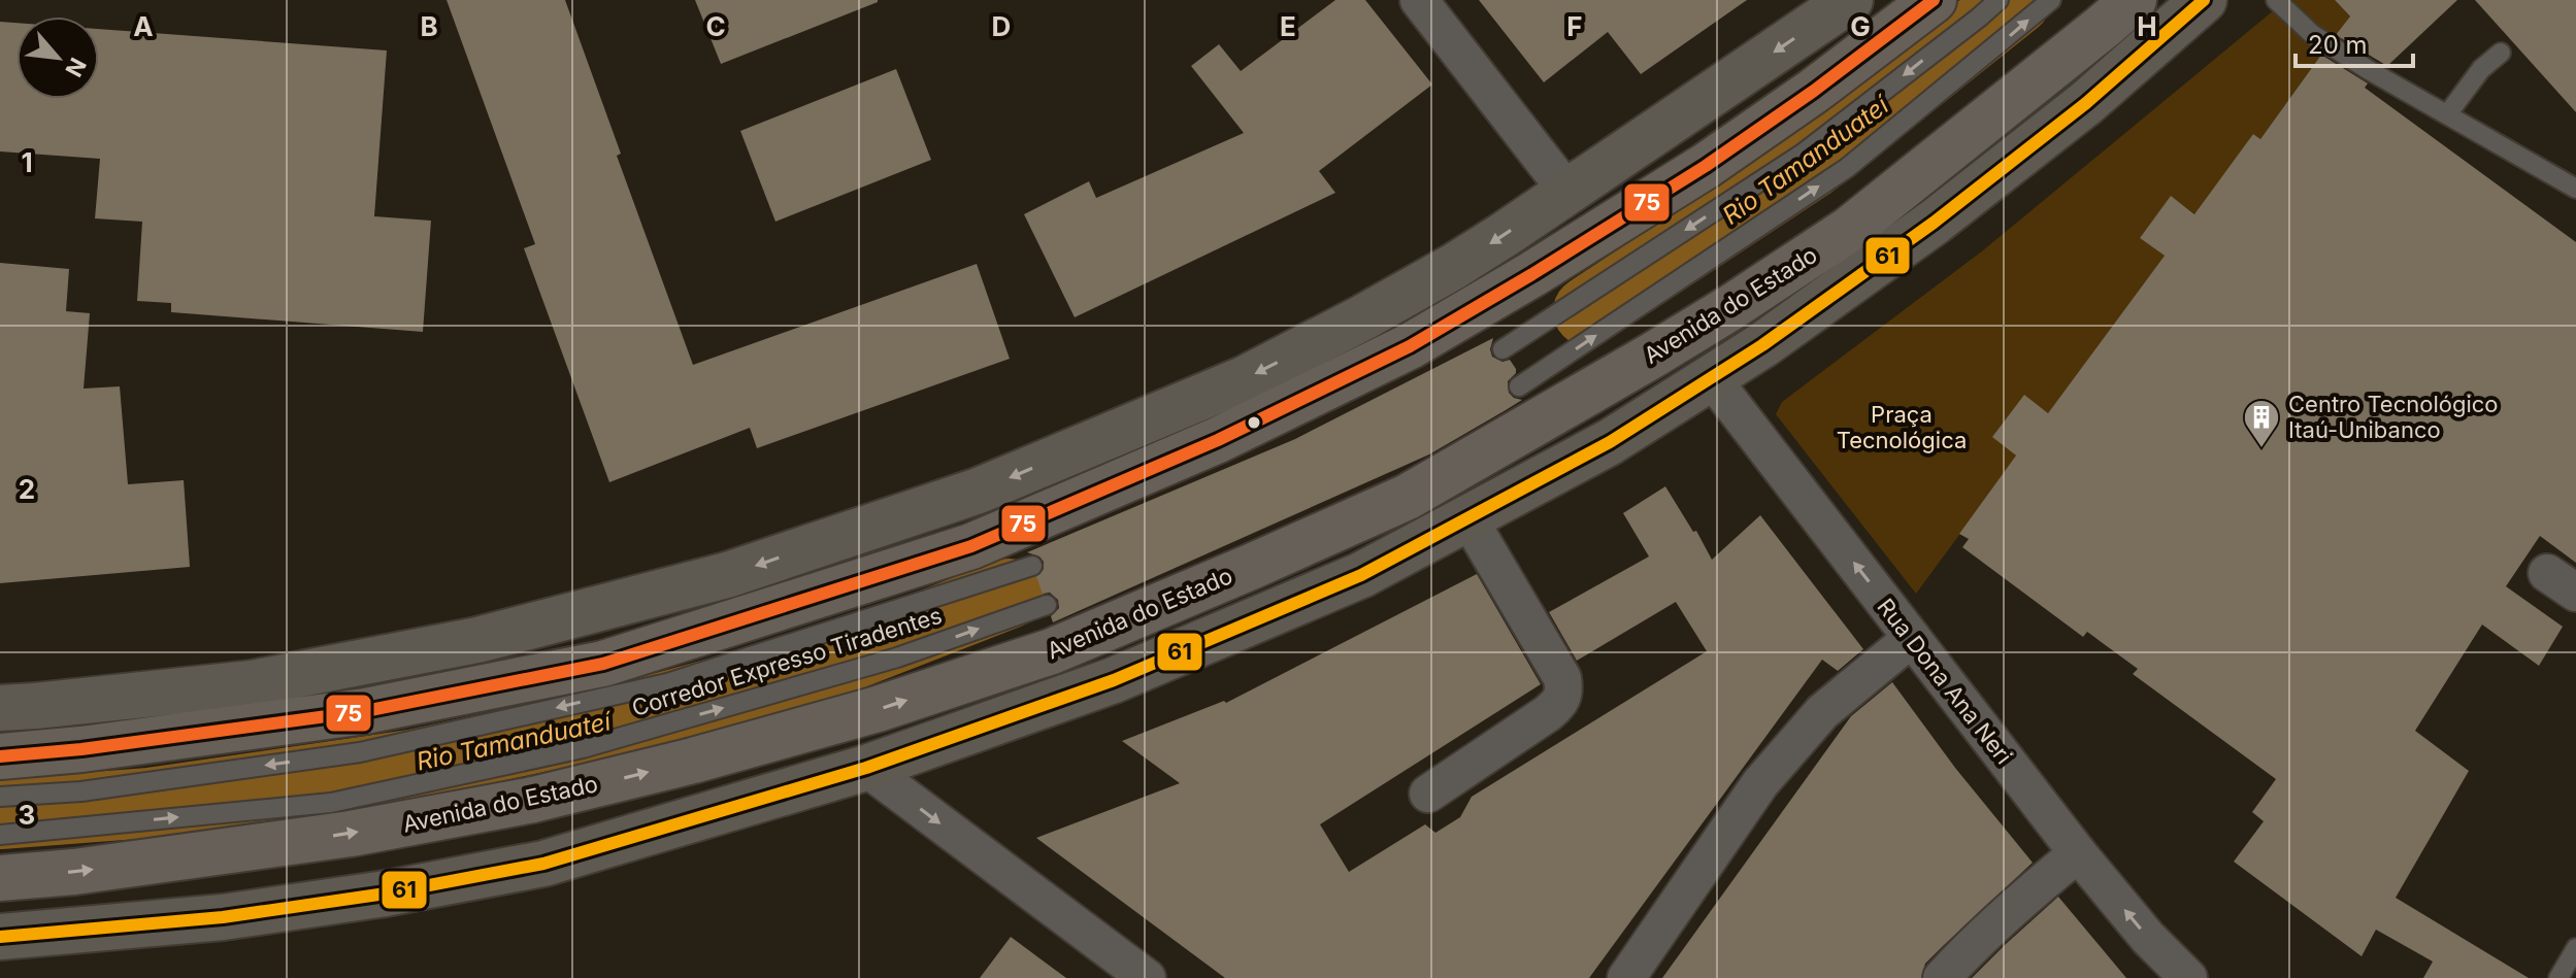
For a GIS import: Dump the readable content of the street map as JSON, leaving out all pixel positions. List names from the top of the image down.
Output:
{
  "streets": {
    "highway": ["Avenida do Estado"],
    "street": ["Rua Dona Ana Neri"],
    "lane": ["Corredor Expresso Tiradentes"]
  },
  "crossings": [
    ["Avenida do Estado", "Rua Dona Ana Neri"]
  ],
  "one_way": ["Rua Dona Ana Neri"],
  "water": ["Rio Tamanduateí"],
  "parks": ["Praça Tecnológica"],
  "places": {
    "building": ["Centro Tecnológico Itaú-Unibanco"]
  },
  "lines": ["transit line 75", "transit line 61"],
  "scale_bar": "20 m",
  "north": "bottom right",
  "grid": {
    "columns": [
      "A",
      "B",
      "C",
      "D",
      "E",
      "F",
      "G",
      "H"
    ],
    "rows": ["1", "2", "3"]
  }
}
